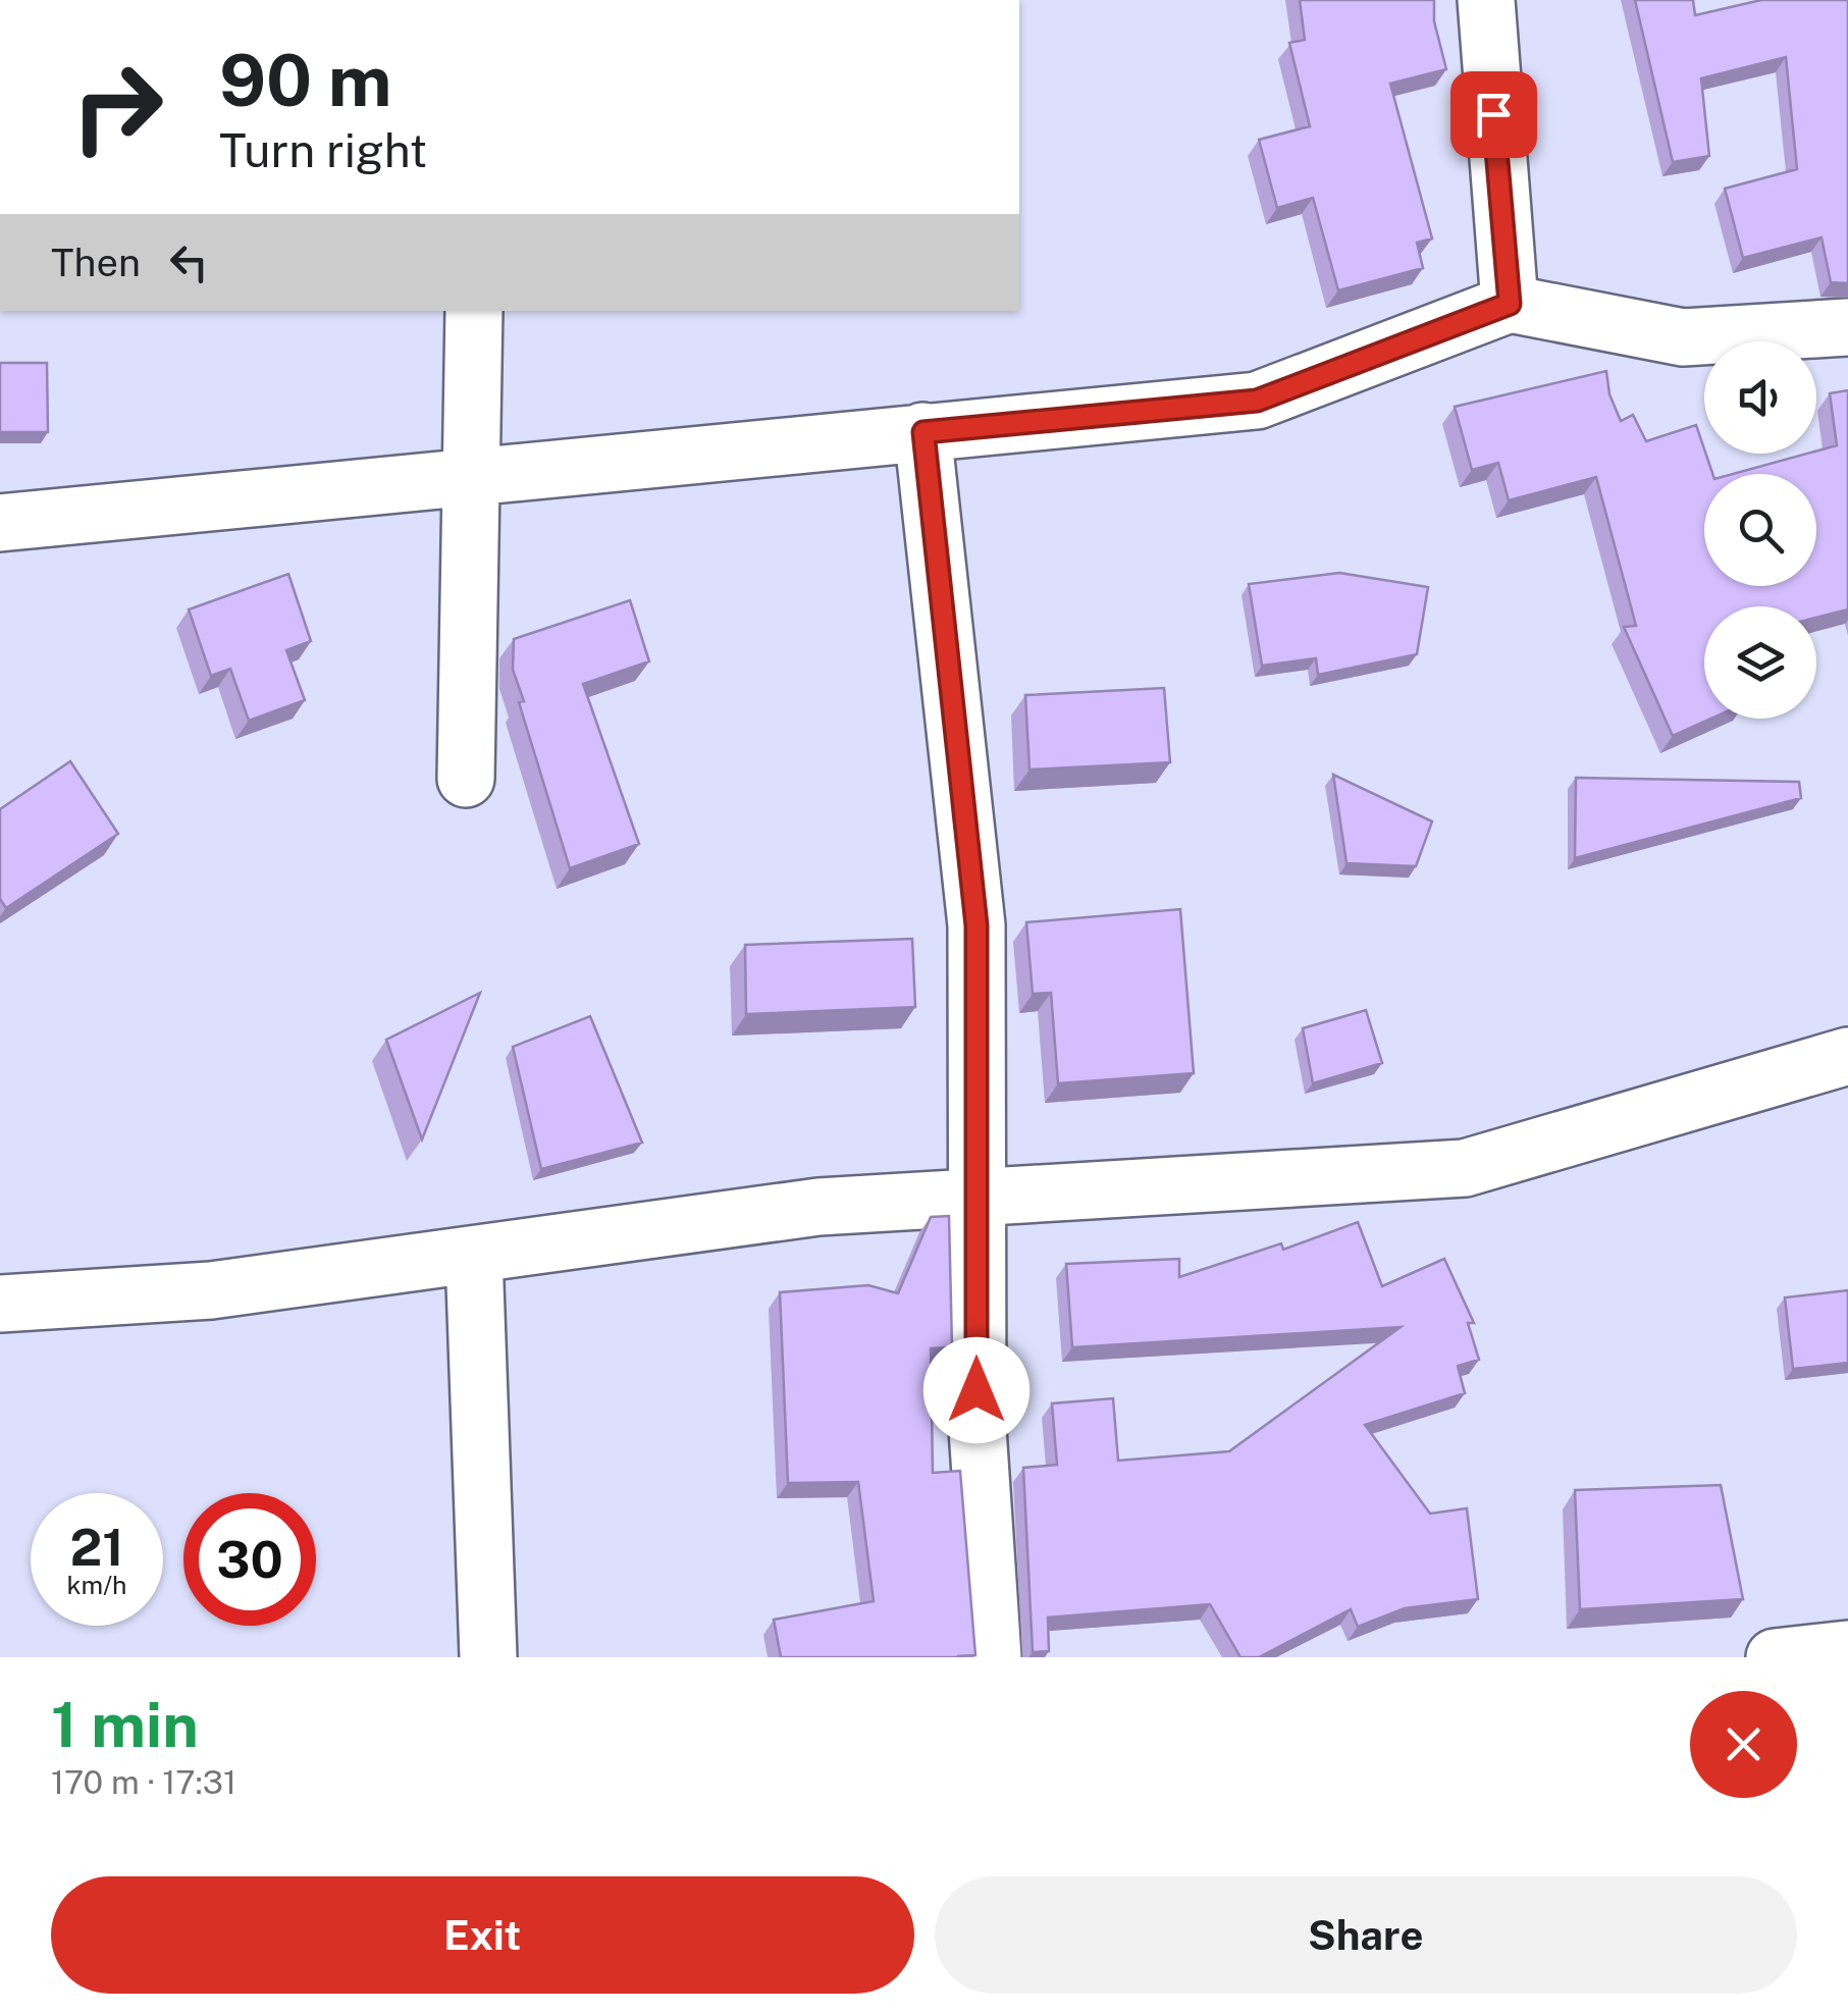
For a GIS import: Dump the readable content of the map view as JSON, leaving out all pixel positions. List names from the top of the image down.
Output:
{
  "page": {
    "turn": ["90 m", "Turn right"],
    "then": "Then",
    "speed": "21 km/h",
    "limit": "30",
    "heading": ["1 min", "170 m · 17:31"],
    "buttons": ["Exit", "Share"]
  }
}
